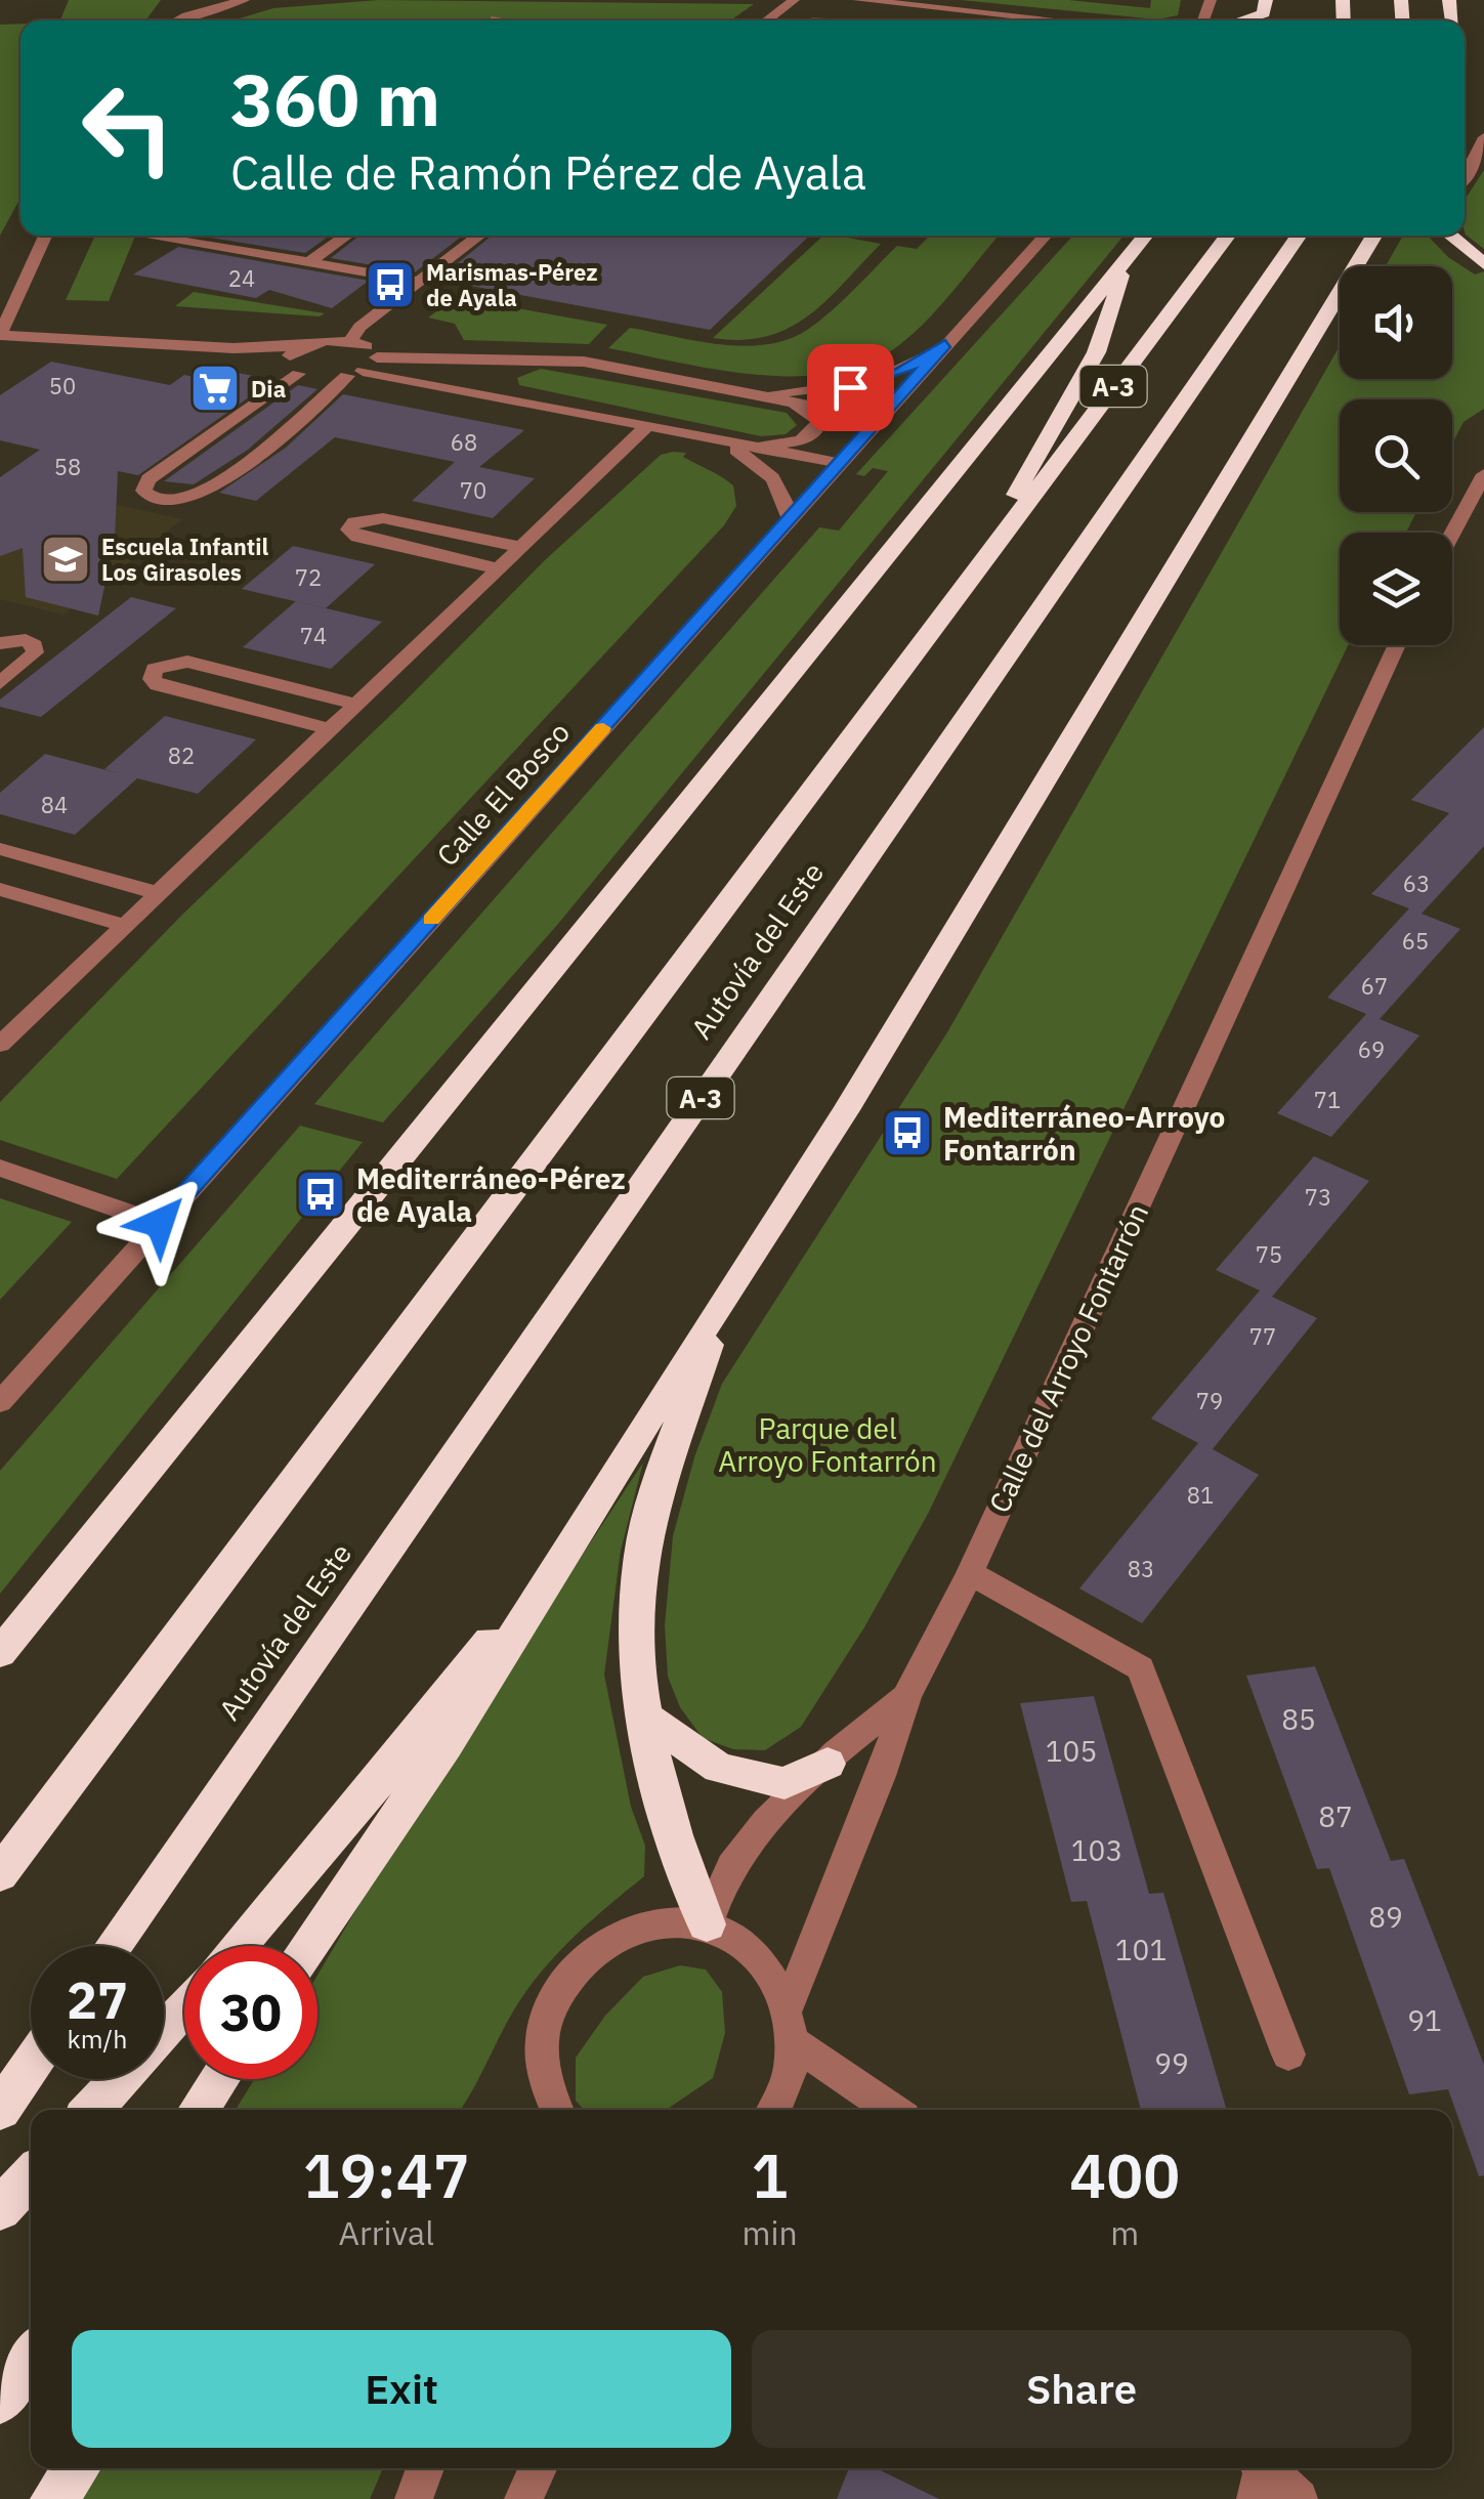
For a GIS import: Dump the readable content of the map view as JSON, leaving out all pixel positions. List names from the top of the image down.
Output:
{
  "streets": {
    "highway": ["A-3", "Autovía del Este"],
    "street": ["Calle El Bosco", "Calle del Arroyo Fontarrón"]
  },
  "parks": ["Parque del Arroyo Fontarrón"],
  "places": {
    "bus stop": ["Marismas-Pérez de Ayala", "Mediterráneo-Arroyo Fontarrón", "Mediterráneo-Pérez de Ayala"],
    "supermarket": ["Dia"],
    "school or university": ["Escuela Infantil Los Girasoles"]
  },
  "house_numbers": [
    "24",
    "50",
    "68",
    "58",
    "70",
    "72",
    "74",
    "82",
    "84",
    "63",
    "65",
    "67",
    "69",
    "71",
    "73",
    "75",
    "77",
    "79",
    "81",
    "83",
    "85",
    "105",
    "87",
    "103",
    "89",
    "101",
    "91",
    "99"
  ],
  "page": {
    "turn": ["360 m", "Calle de Ramón Pérez de Ayala"],
    "speed": "27 km/h",
    "limit": "30",
    "eta": [
      "19:47",
      "Arrival",
      "1",
      "min",
      "400",
      "m"
    ],
    "buttons": ["Exit", "Share"]
  }
}
